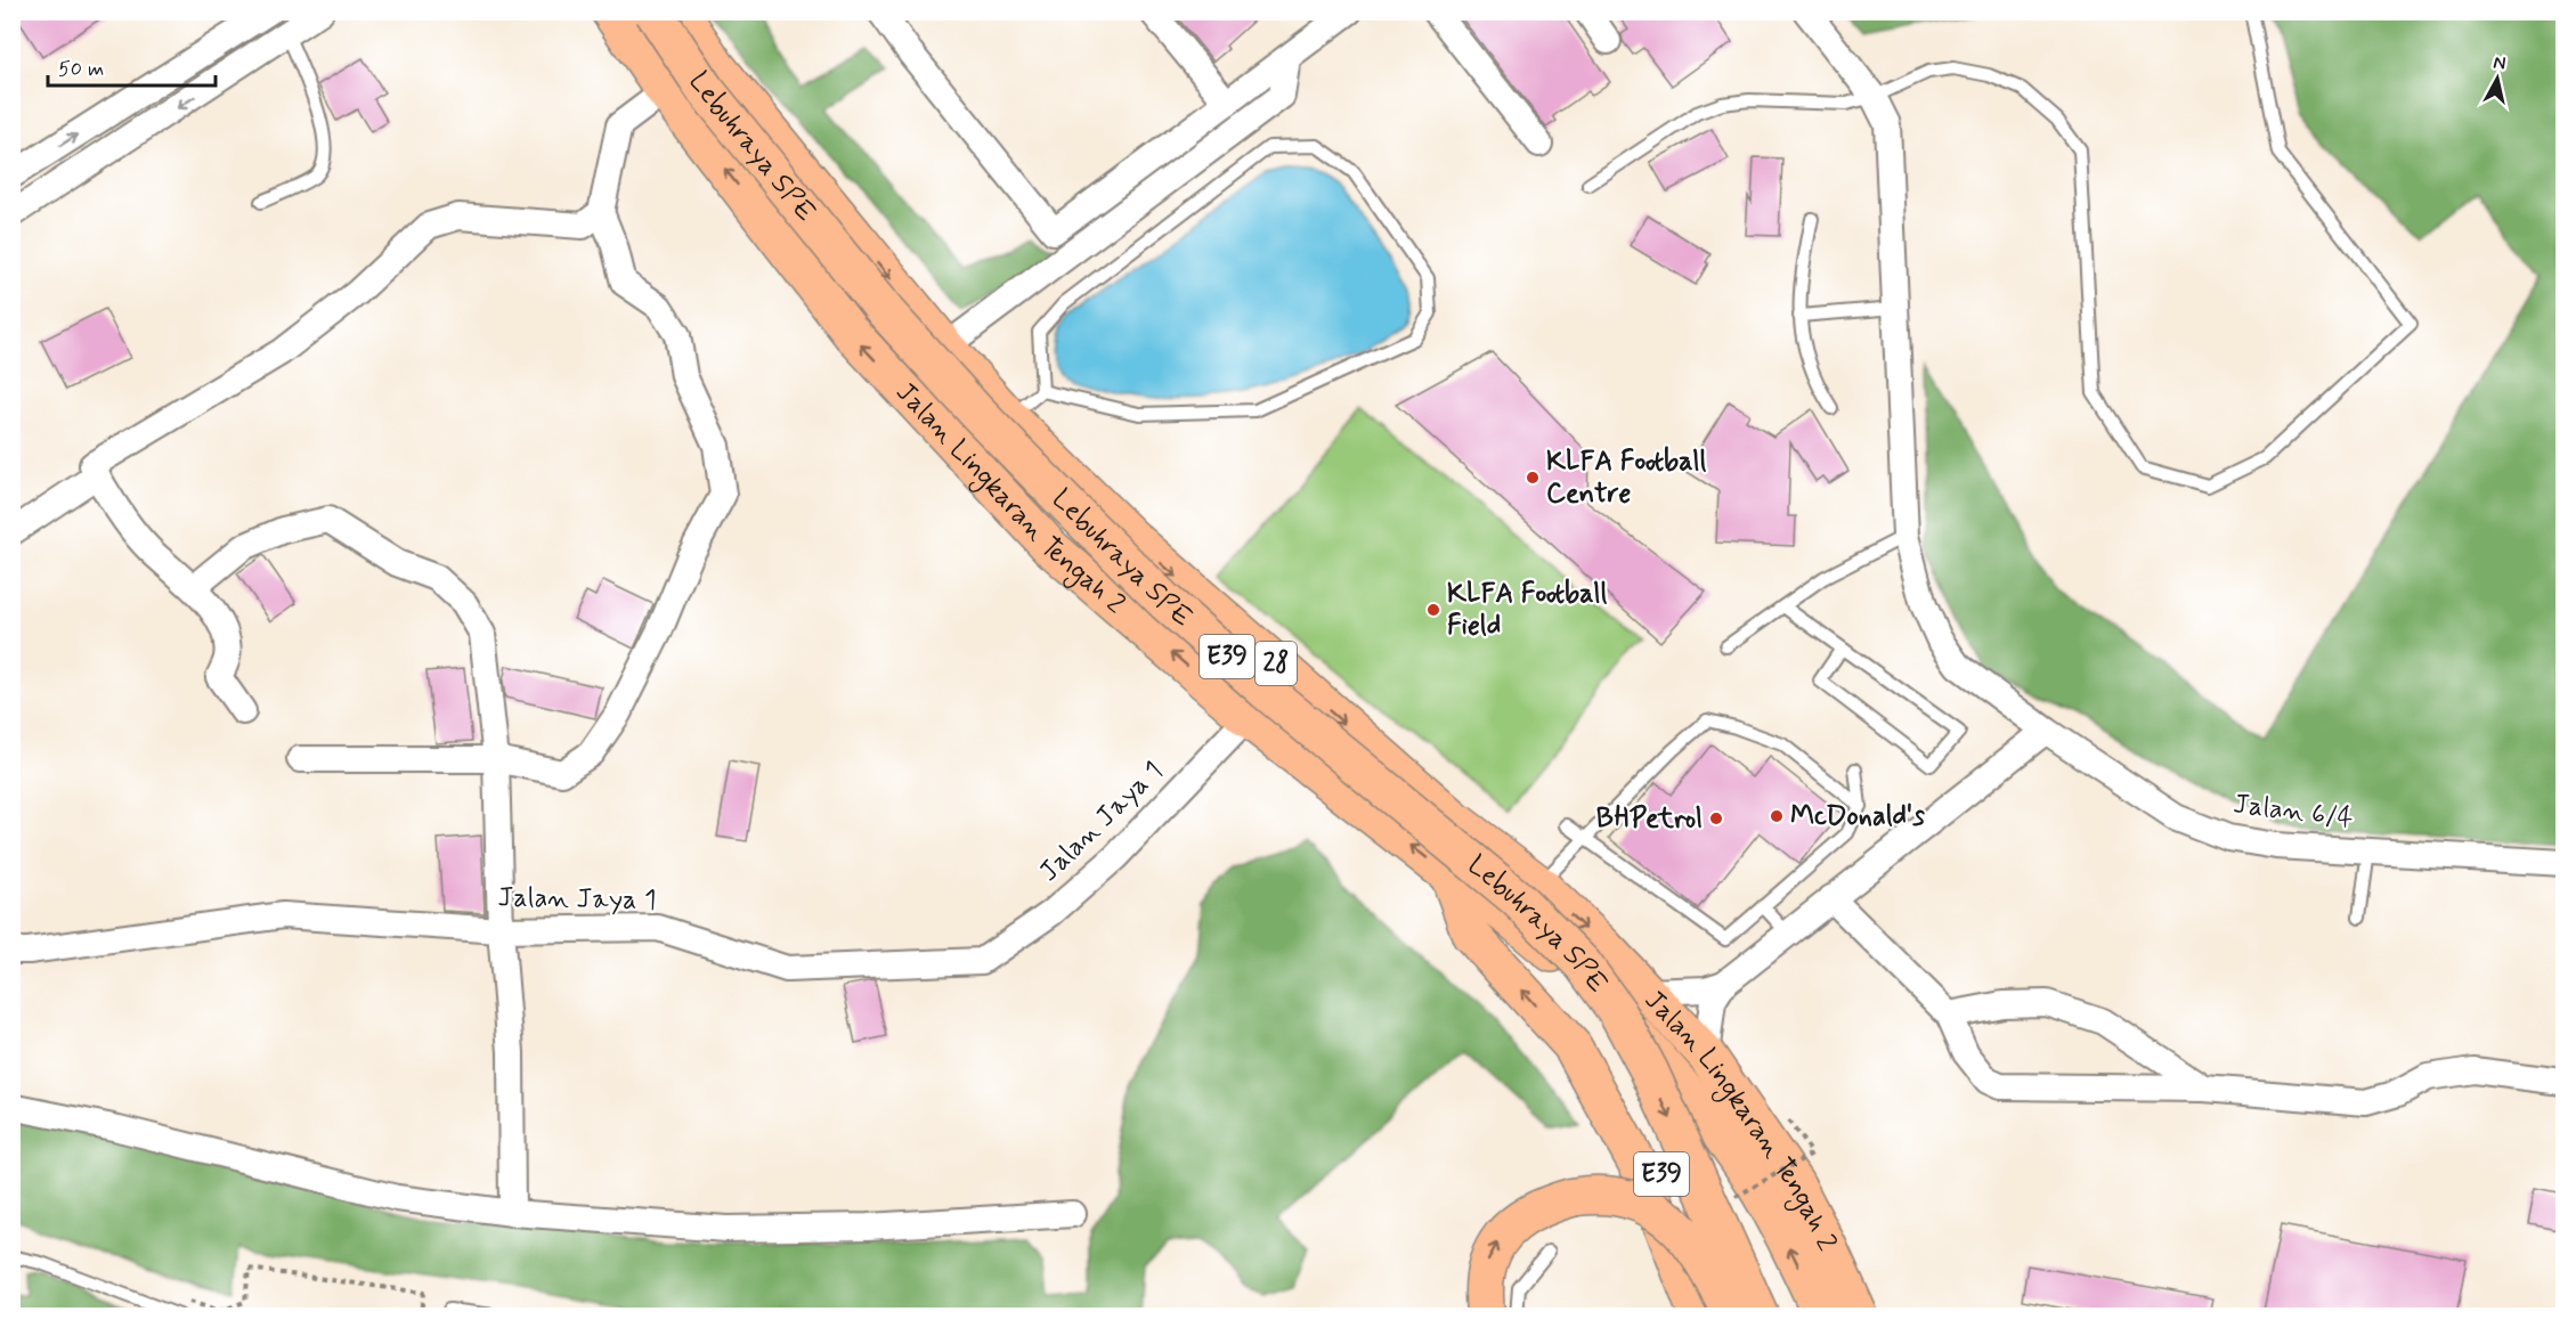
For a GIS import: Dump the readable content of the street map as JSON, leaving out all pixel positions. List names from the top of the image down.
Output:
{
  "streets": {
    "highway": [
      "Lebuhraya SPE",
      "Jalan Lingkaran Tengah 2",
      "E39",
      "28"
    ],
    "street": ["Jalan 6/4", "Jalan Jaya 1"]
  },
  "crossings": [
    ["Jalan Lingkaran Tengah 2", "Jalan Jaya 1"]
  ],
  "places": [
    "KLFA Football Centre",
    "KLFA Football Field",
    "McDonald's",
    "BHPetrol"
  ],
  "scale_bar": "50 m",
  "north": "top"
}
